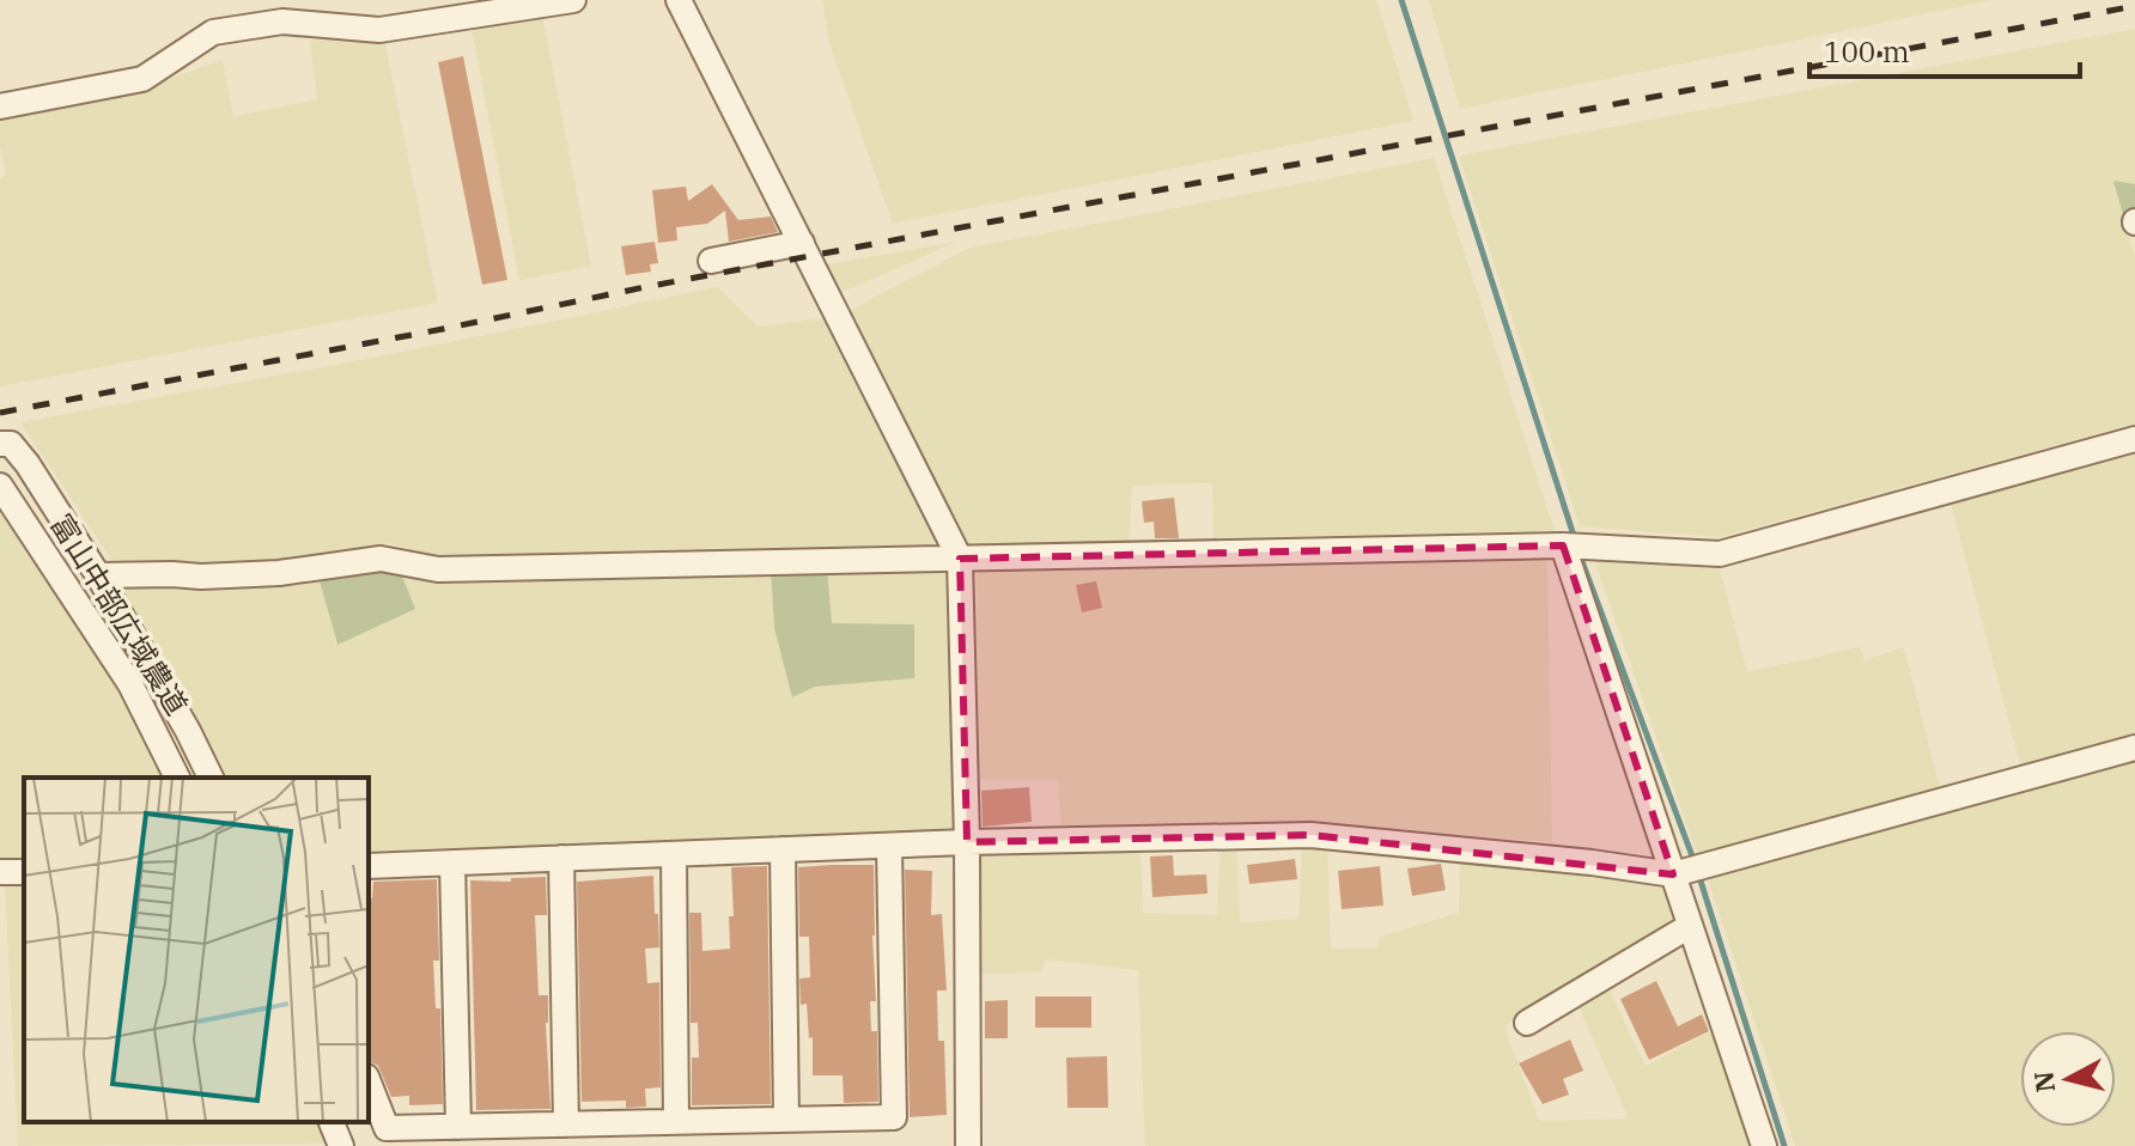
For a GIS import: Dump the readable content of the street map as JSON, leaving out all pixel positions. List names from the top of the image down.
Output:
{
  "streets": {
    "street": ["富山中部広域農道"]
  },
  "scale_bar": "100 m",
  "north": "left"
}
